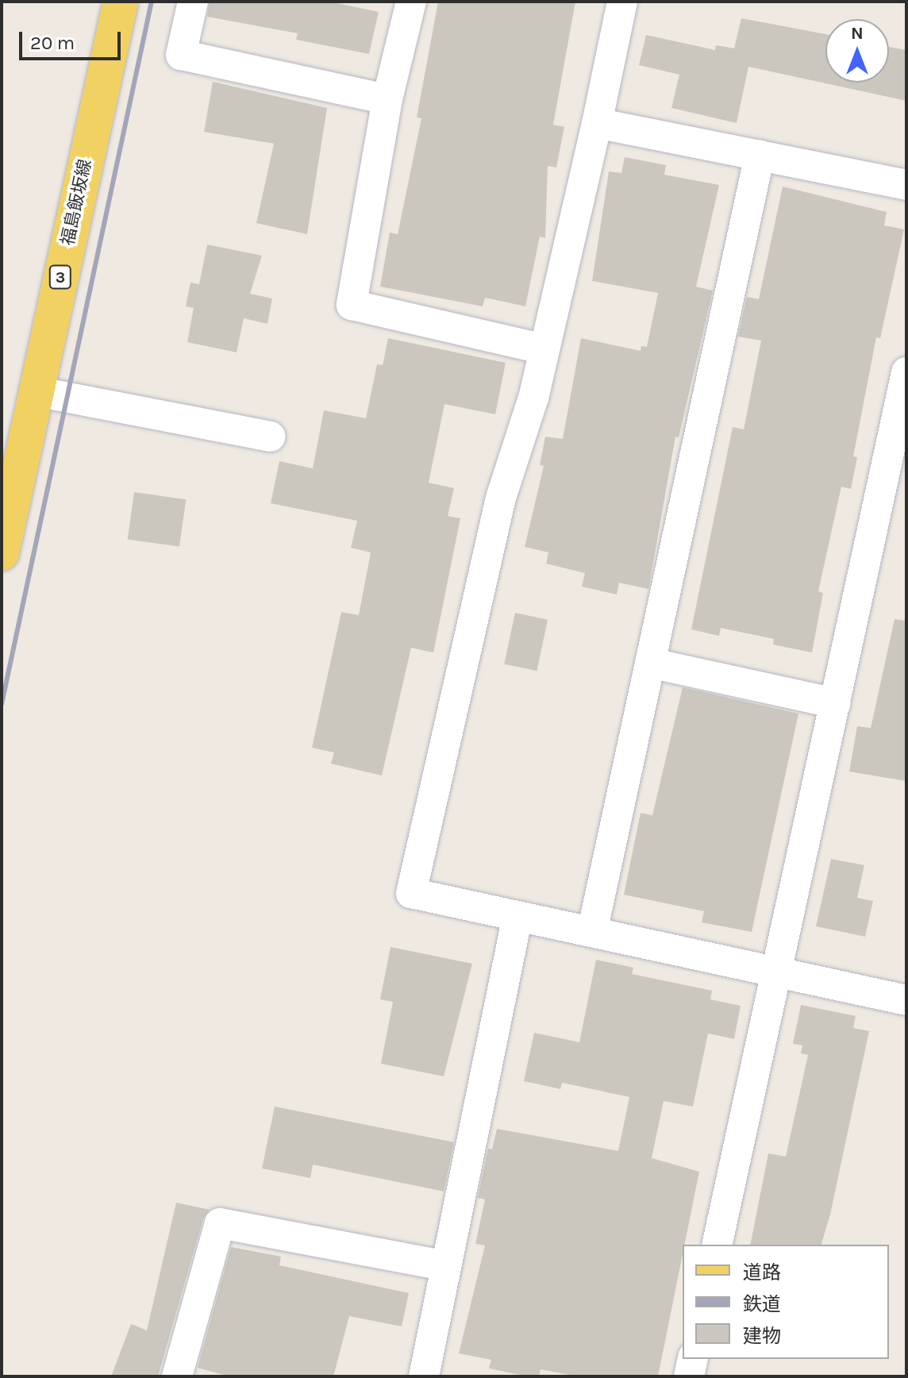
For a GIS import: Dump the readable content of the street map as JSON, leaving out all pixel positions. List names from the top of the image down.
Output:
{
  "streets": {
    "main road": ["福島飯坂線", "3"]
  },
  "legend": ["道路", "鉄道", "建物"],
  "scale_bar": "20 m",
  "north": "top"
}
